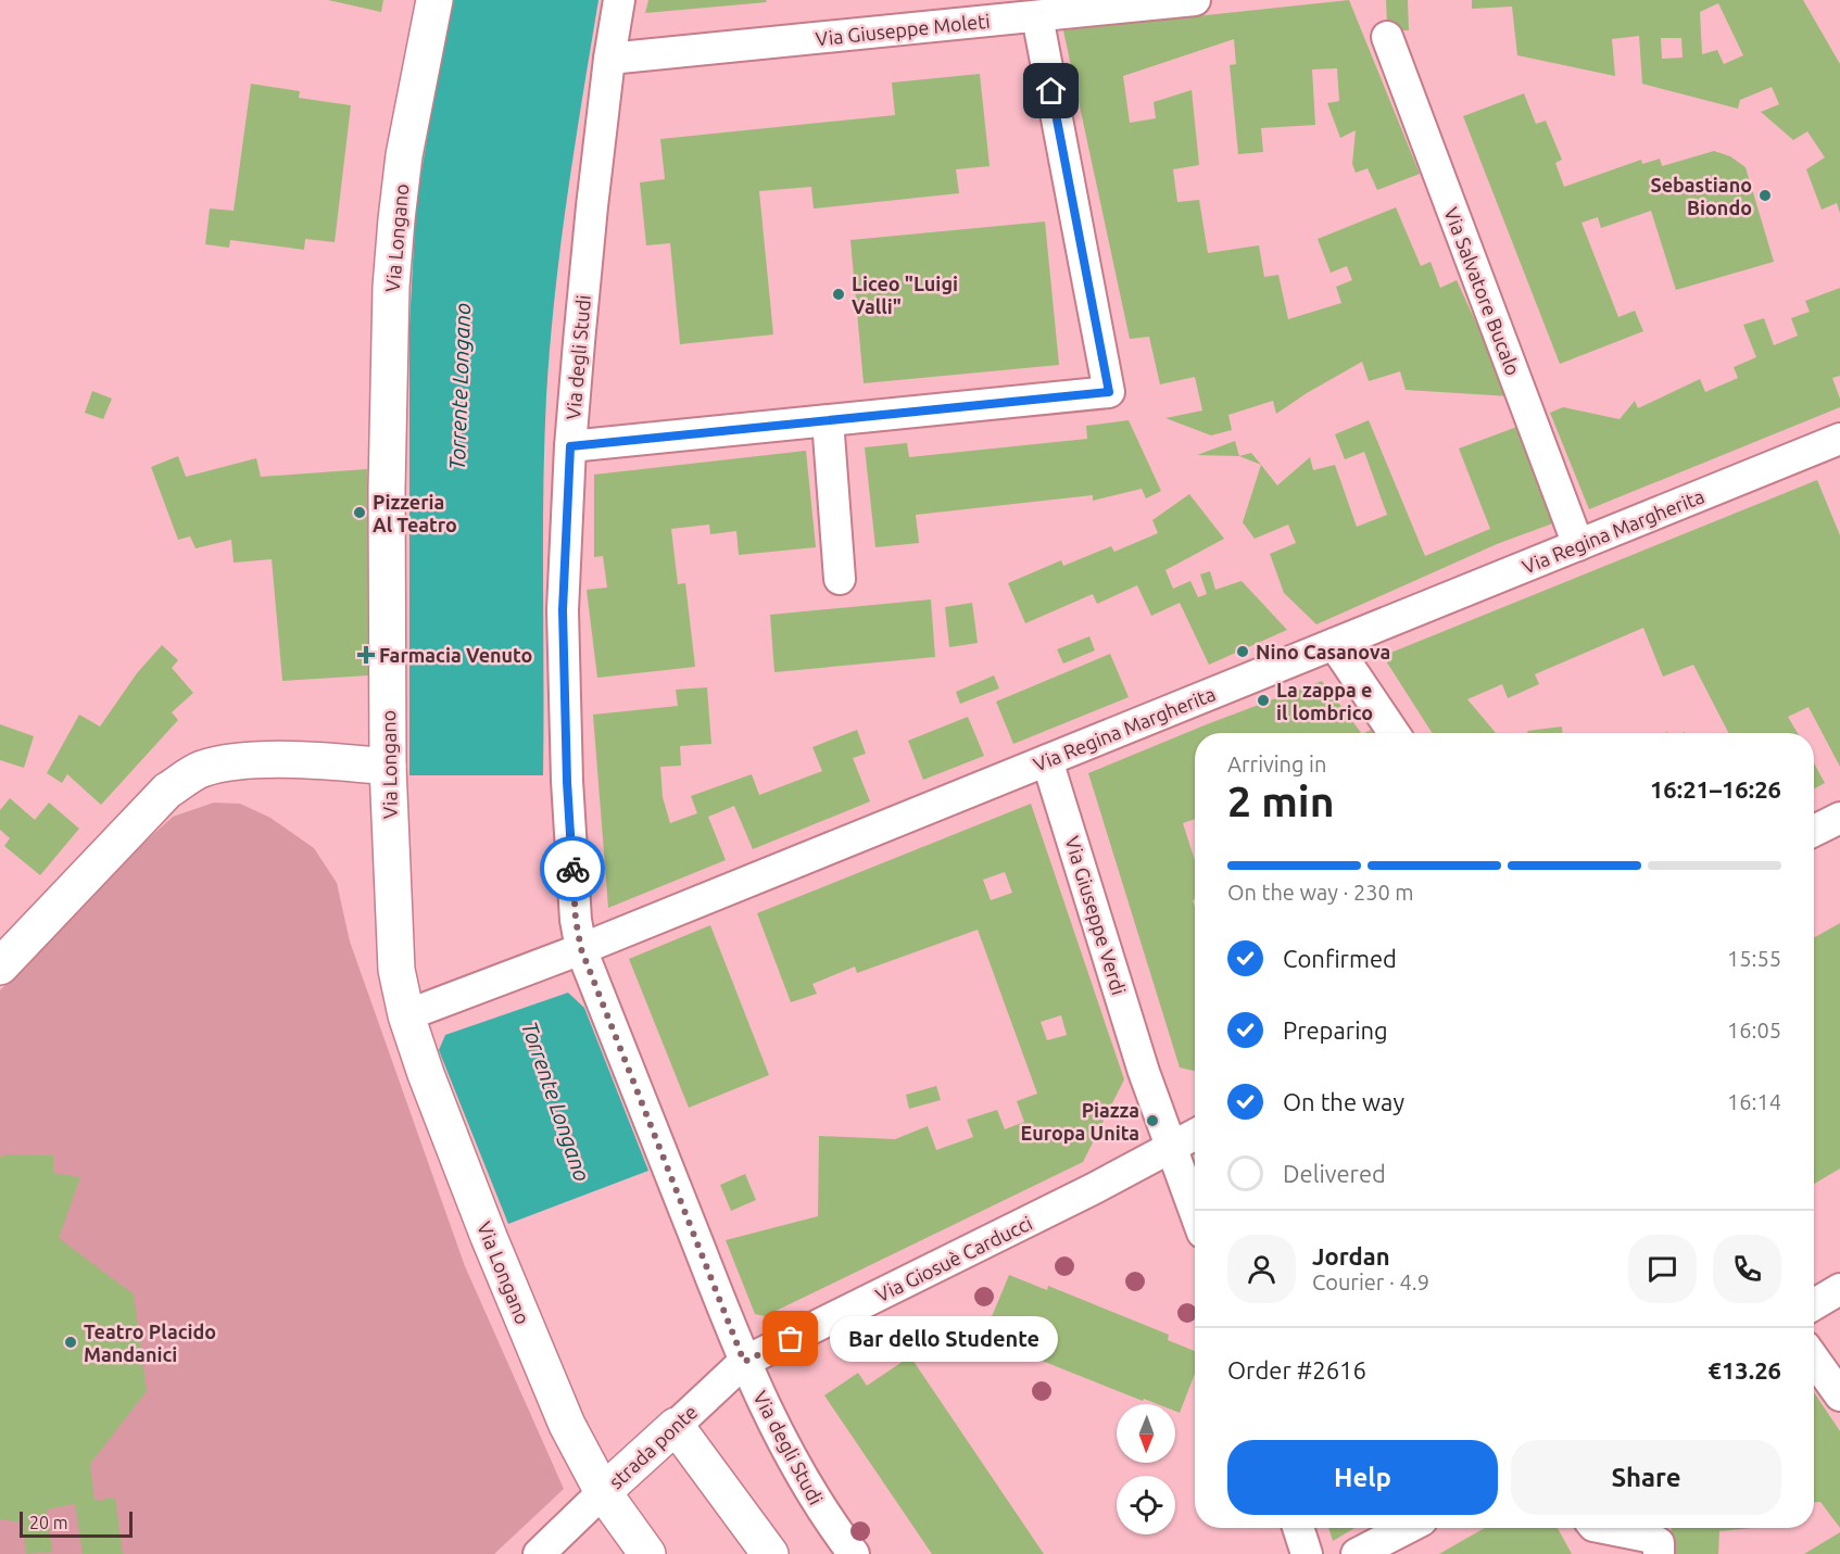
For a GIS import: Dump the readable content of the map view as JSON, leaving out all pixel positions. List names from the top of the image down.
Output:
{
  "streets": {
    "street": [
      "Via Giuseppe Moleti",
      "Via Longano",
      "Via Salvatore Bucalo",
      "Via degli Studi",
      "Via Regina Margherita",
      "Via Giuseppe Verdi",
      "Via Giosuè Carducci",
      "strada ponte"
    ]
  },
  "crossings": [
    ["Via Giuseppe Moleti", "Via degli Studi"],
    ["Via Longano", "Via Regina Margherita"],
    ["Via Longano", "strada ponte"],
    ["Via Salvatore Bucalo", "Via Regina Margherita"],
    ["Via degli Studi", "Via Regina Margherita"],
    ["Via degli Studi", "Via Giosuè Carducci"],
    ["Via degli Studi", "strada ponte"],
    ["Via Regina Margherita", "Via Giuseppe Verdi"],
    ["Via Giuseppe Verdi", "Via Giosuè Carducci"],
    ["Via Giosuè Carducci", "strada ponte"]
  ],
  "water": ["Torrente Longano"],
  "places": {
    "other": [
      "Sebastiano Biondo",
      "Liceo \"Luigi Valli\"",
      "Pizzeria Al Teatro",
      "Nino Casanova",
      "La zappa e il lombrico",
      "Piazza Europa Unita",
      "Bar dello Studente",
      "Teatro Placido Mandanici"
    ],
    "health": ["Farmacia Venuto"]
  },
  "scale_bar": "20 m",
  "north": "bottom",
  "page": {
    "heading": ["2 min", "Arriving in", "16:21–16:26"],
    "panel": [
      "Jordan",
      "Courier · 4.9",
      "Order #2616",
      "€13.26"
    ],
    "bar": "On the way · 230 m",
    "list": [
      ["Confirmed", "15:55"],
      ["Preparing", "16:05"],
      ["On the way", "16:14"],
      "Delivered"
    ],
    "bubble": "Bar dello Studente",
    "buttons": ["Help", "Share"],
    "scale": "20 m"
  }
}
